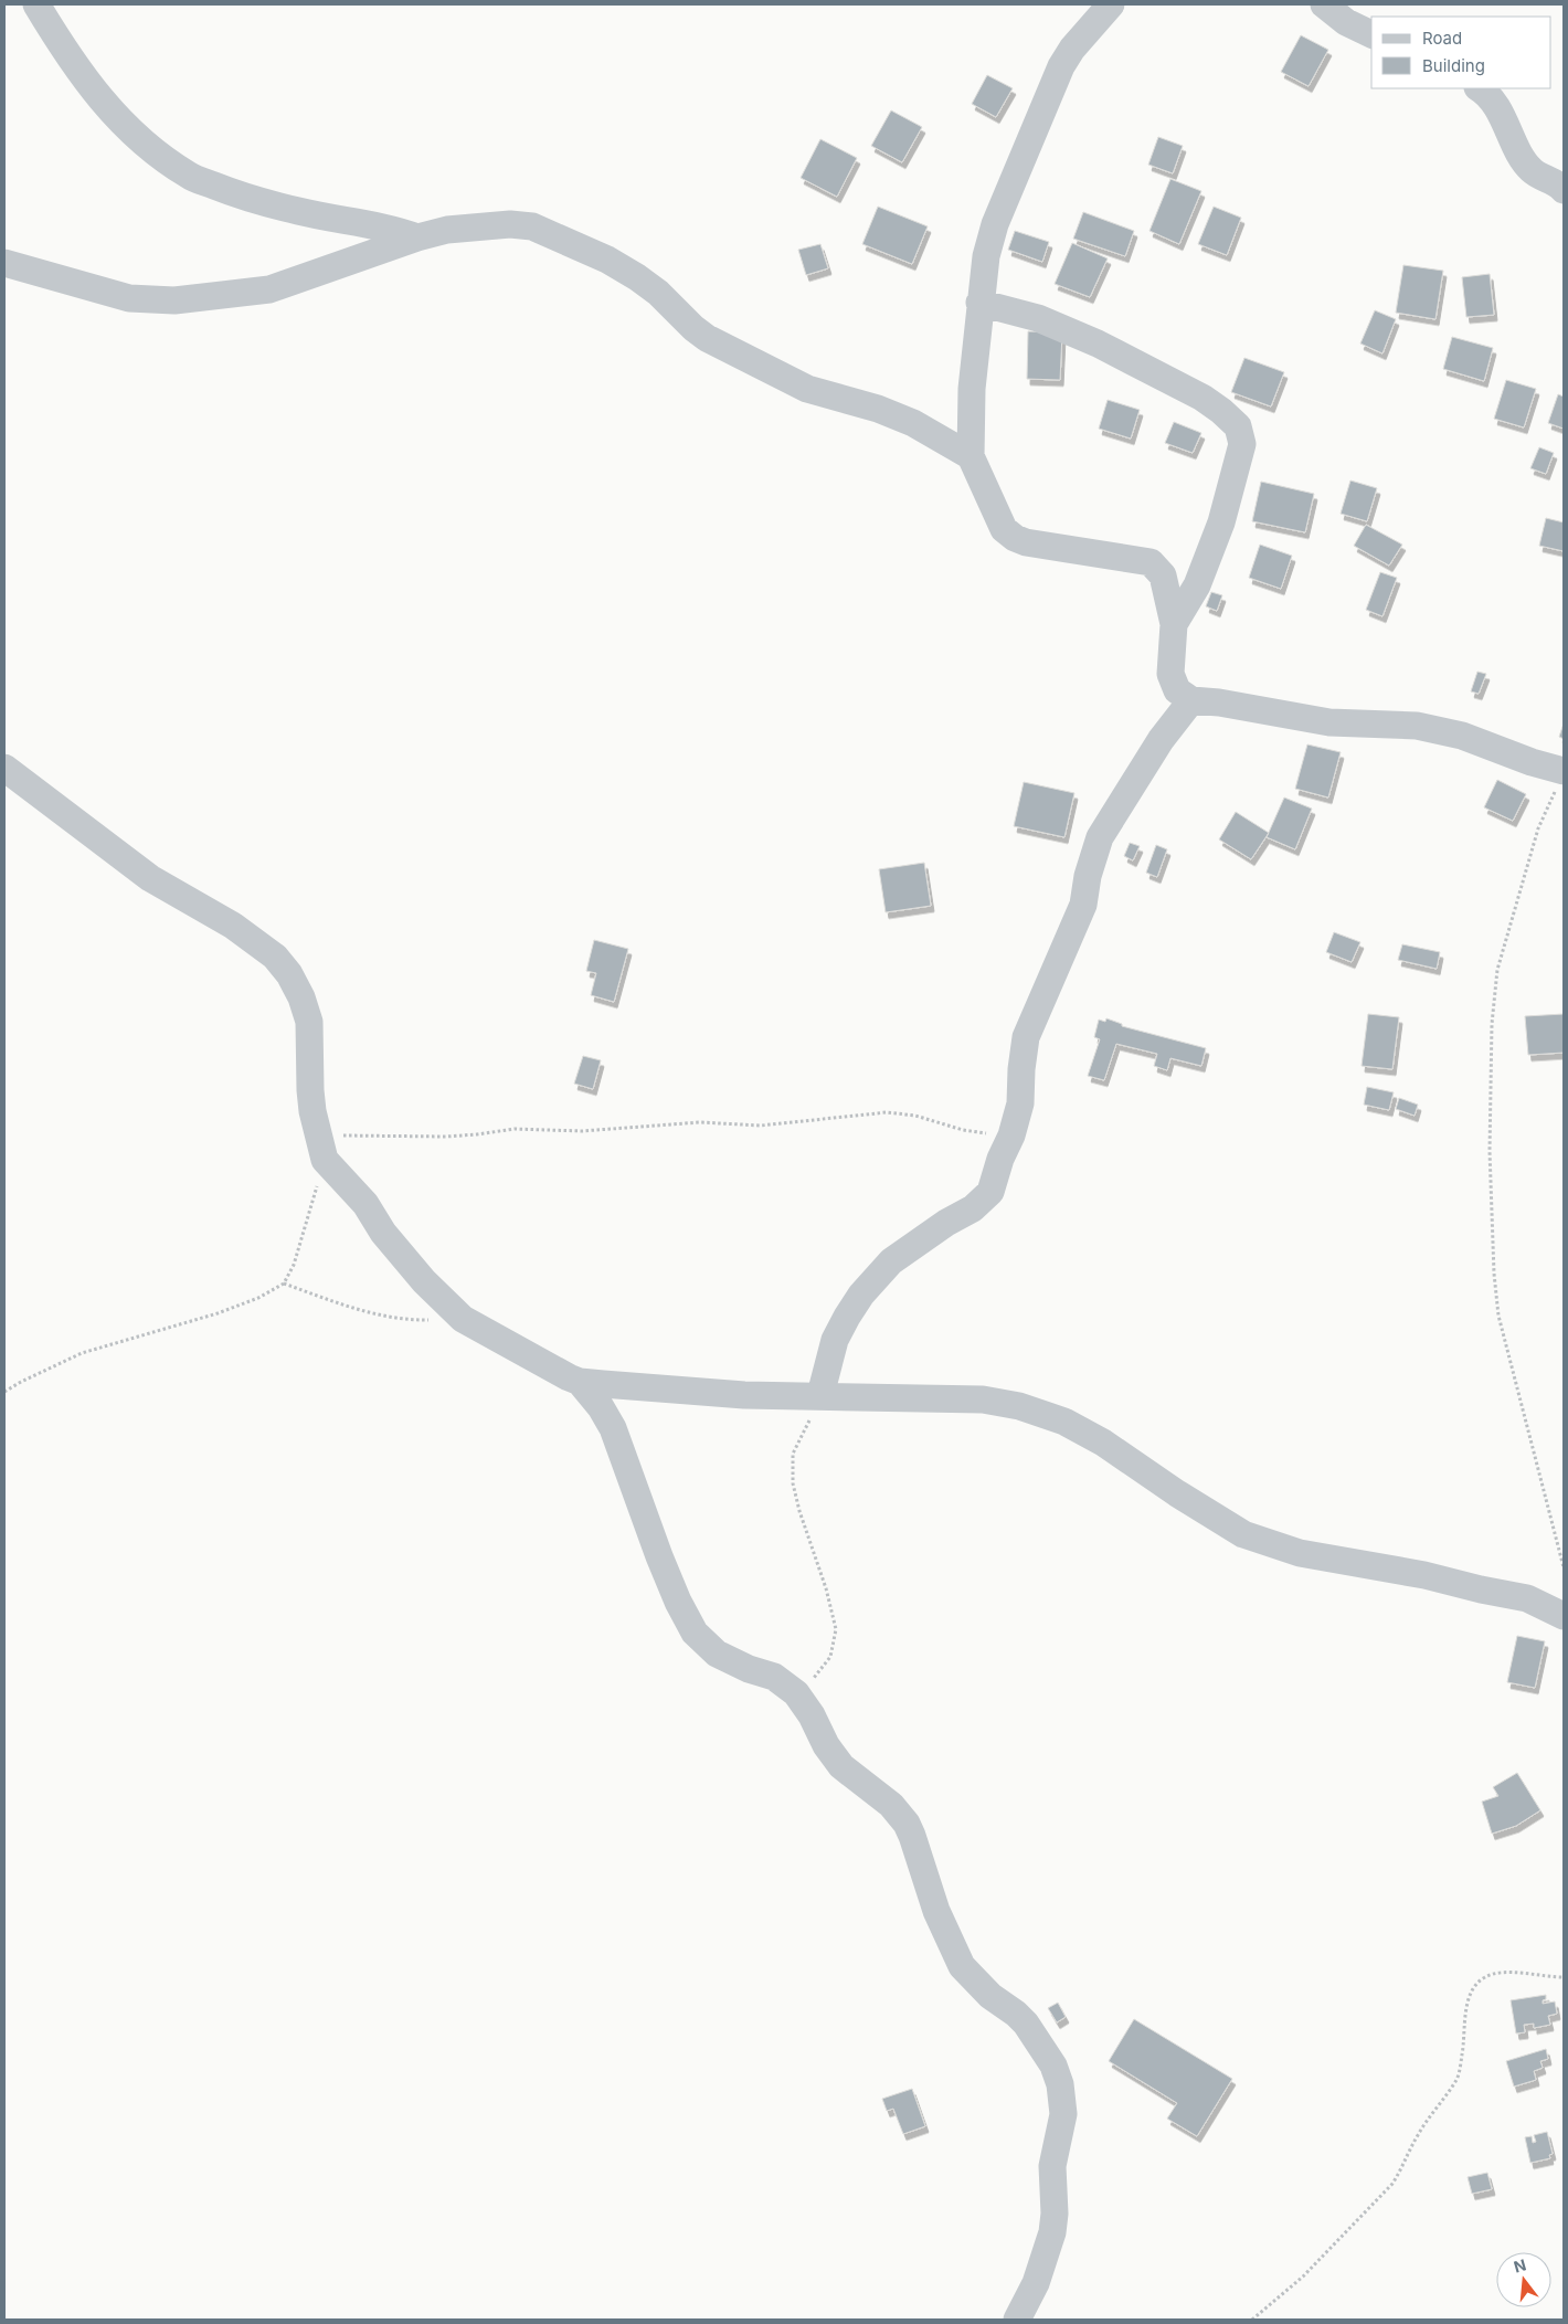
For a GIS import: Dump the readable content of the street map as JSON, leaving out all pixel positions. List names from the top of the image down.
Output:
{
  "legend": ["Road", "Building"],
  "north": "top"
}
